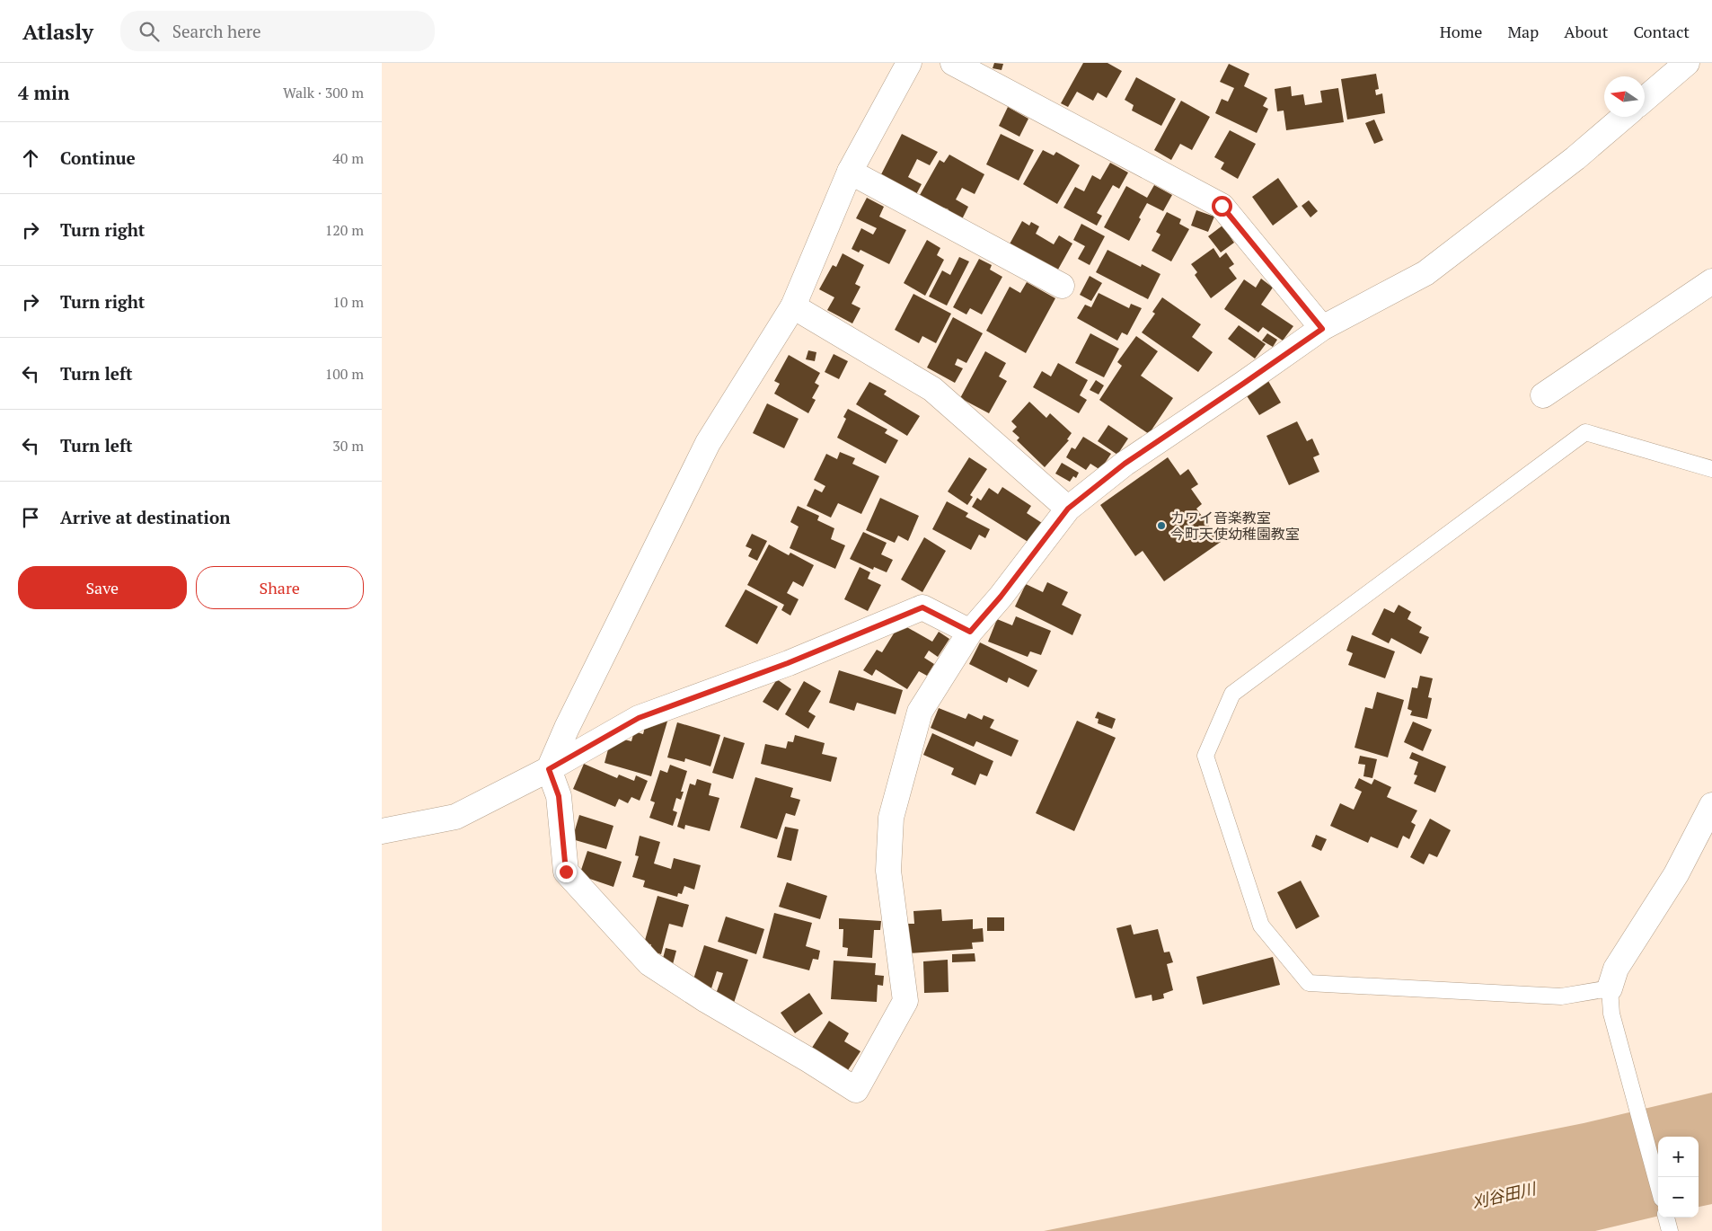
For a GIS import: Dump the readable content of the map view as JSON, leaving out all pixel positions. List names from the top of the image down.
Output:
{
  "water": ["刈谷田川"],
  "places": ["カワイ音楽教室 今町天使幼稚園教室"],
  "north": "left",
  "page": {
    "header": "Atlasly",
    "search": "Search here",
    "nav": [
      "Home",
      "Map",
      "About",
      "Contact"
    ],
    "heading": ["4 min", "Walk · 300 m"],
    "list": [
      ["Continue", "40 m"],
      ["Turn right", "120 m"],
      ["Turn right", "10 m"],
      ["Turn left", "100 m"],
      ["Turn left", "30 m"],
      "Arrive at destination"
    ],
    "buttons": ["Save", "Share"],
    "map_buttons": ["+", "−"]
  }
}
